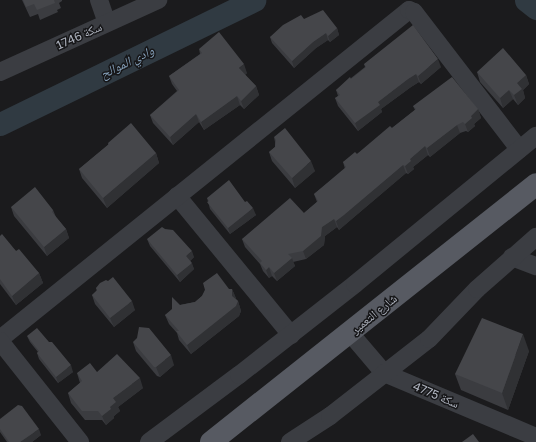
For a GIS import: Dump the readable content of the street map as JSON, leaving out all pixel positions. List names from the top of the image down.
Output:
{
  "streets": {
    "main road": ["شارع التعمير"],
    "street": ["سكة 1746", "سكة 4775"]
  },
  "crossings": [
    ["شارع التعمير", "سكة 4775"]
  ],
  "water": ["وادي الموالح"]
}
